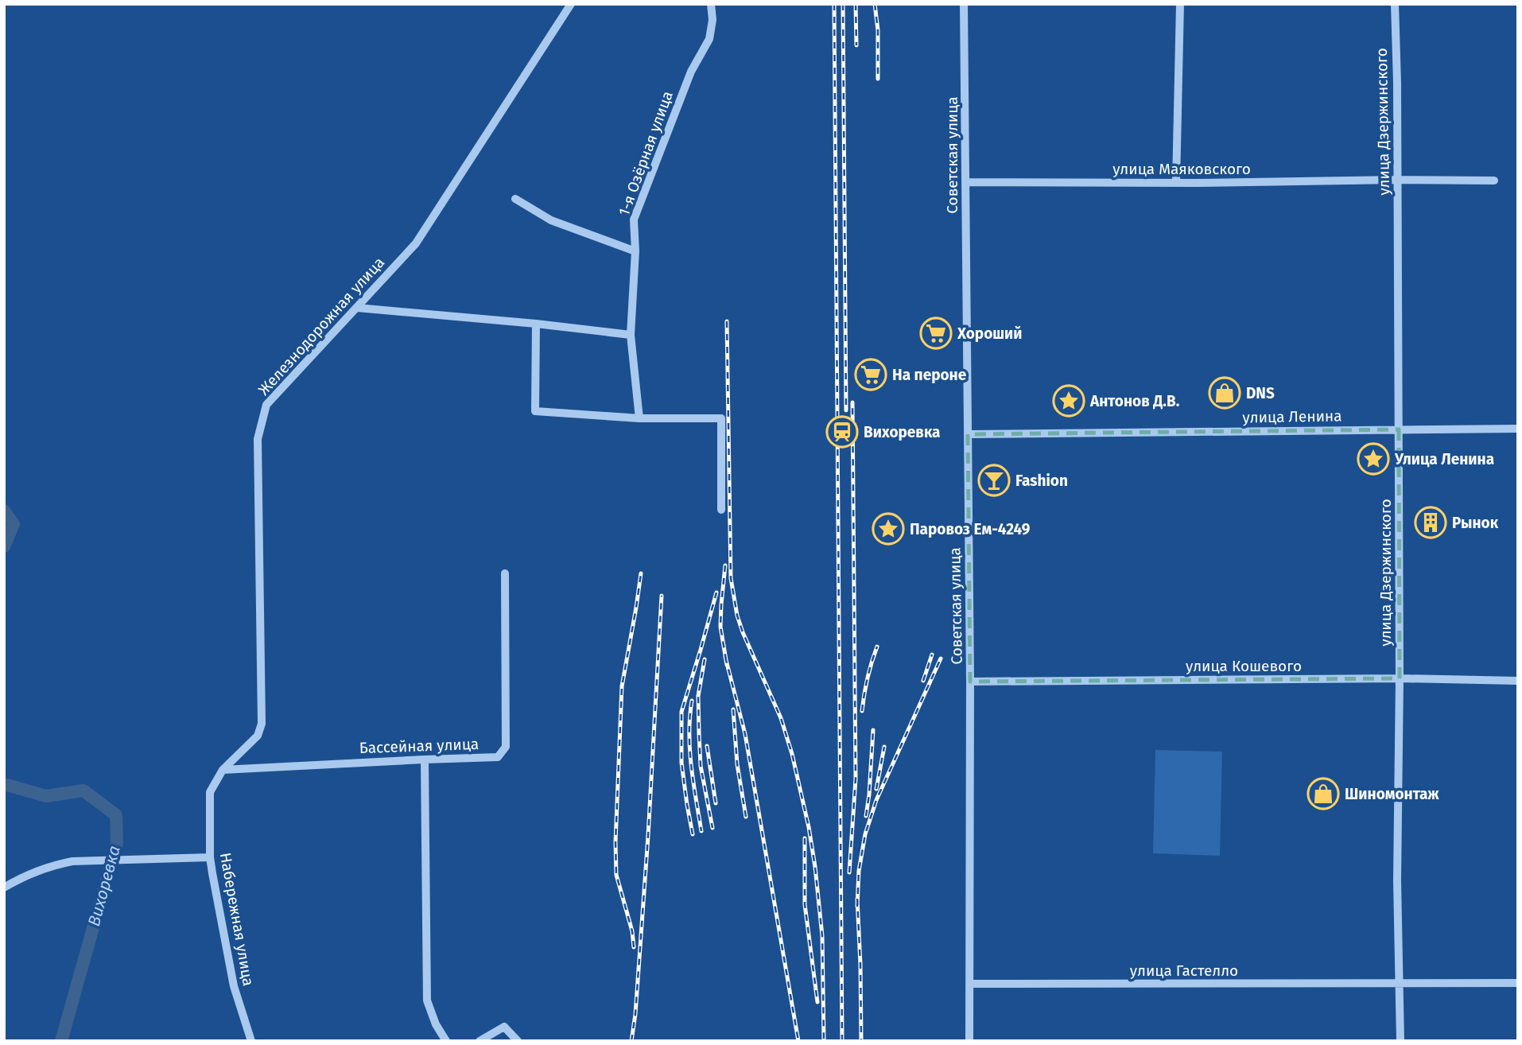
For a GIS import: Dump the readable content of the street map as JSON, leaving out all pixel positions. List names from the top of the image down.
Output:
{
  "streets": {
    "street": [
      "улица Дзержинского",
      "1-я Озёрная улица",
      "Советская улица",
      "улица Маяковского",
      "Железнодорожная улица",
      "улица Ленина",
      "улица Кошевого",
      "Бассейная улица",
      "Набережная улица",
      "улица Гастелло"
    ]
  },
  "crossings": [
    ["улица Дзержинского", "улица Маяковского"],
    ["улица Дзержинского", "улица Ленина"],
    ["улица Дзержинского", "улица Кошевого"],
    ["улица Дзержинского", "улица Гастелло"],
    ["Советская улица", "улица Маяковского"],
    ["Советская улица", "улица Ленина"],
    ["Советская улица", "улица Кошевого"],
    ["Советская улица", "улица Гастелло"],
    ["Железнодорожная улица", "Бассейная улица"],
    ["Железнодорожная улица", "Набережная улица"],
    ["Бассейная улица", "Набережная улица"]
  ],
  "water": ["Вихоревка"],
  "places": {
    "supermarket": ["Хороший", "На пероне"],
    "shop": ["DNS", "Шиномонтаж"],
    "place": ["Антонов Д.В.", "Улица Ленина", "Паровоз Ем-4249"],
    "station": ["Вихоревка"],
    "bar": ["Fashion"],
    "building": ["Рынок"]
  }
}
